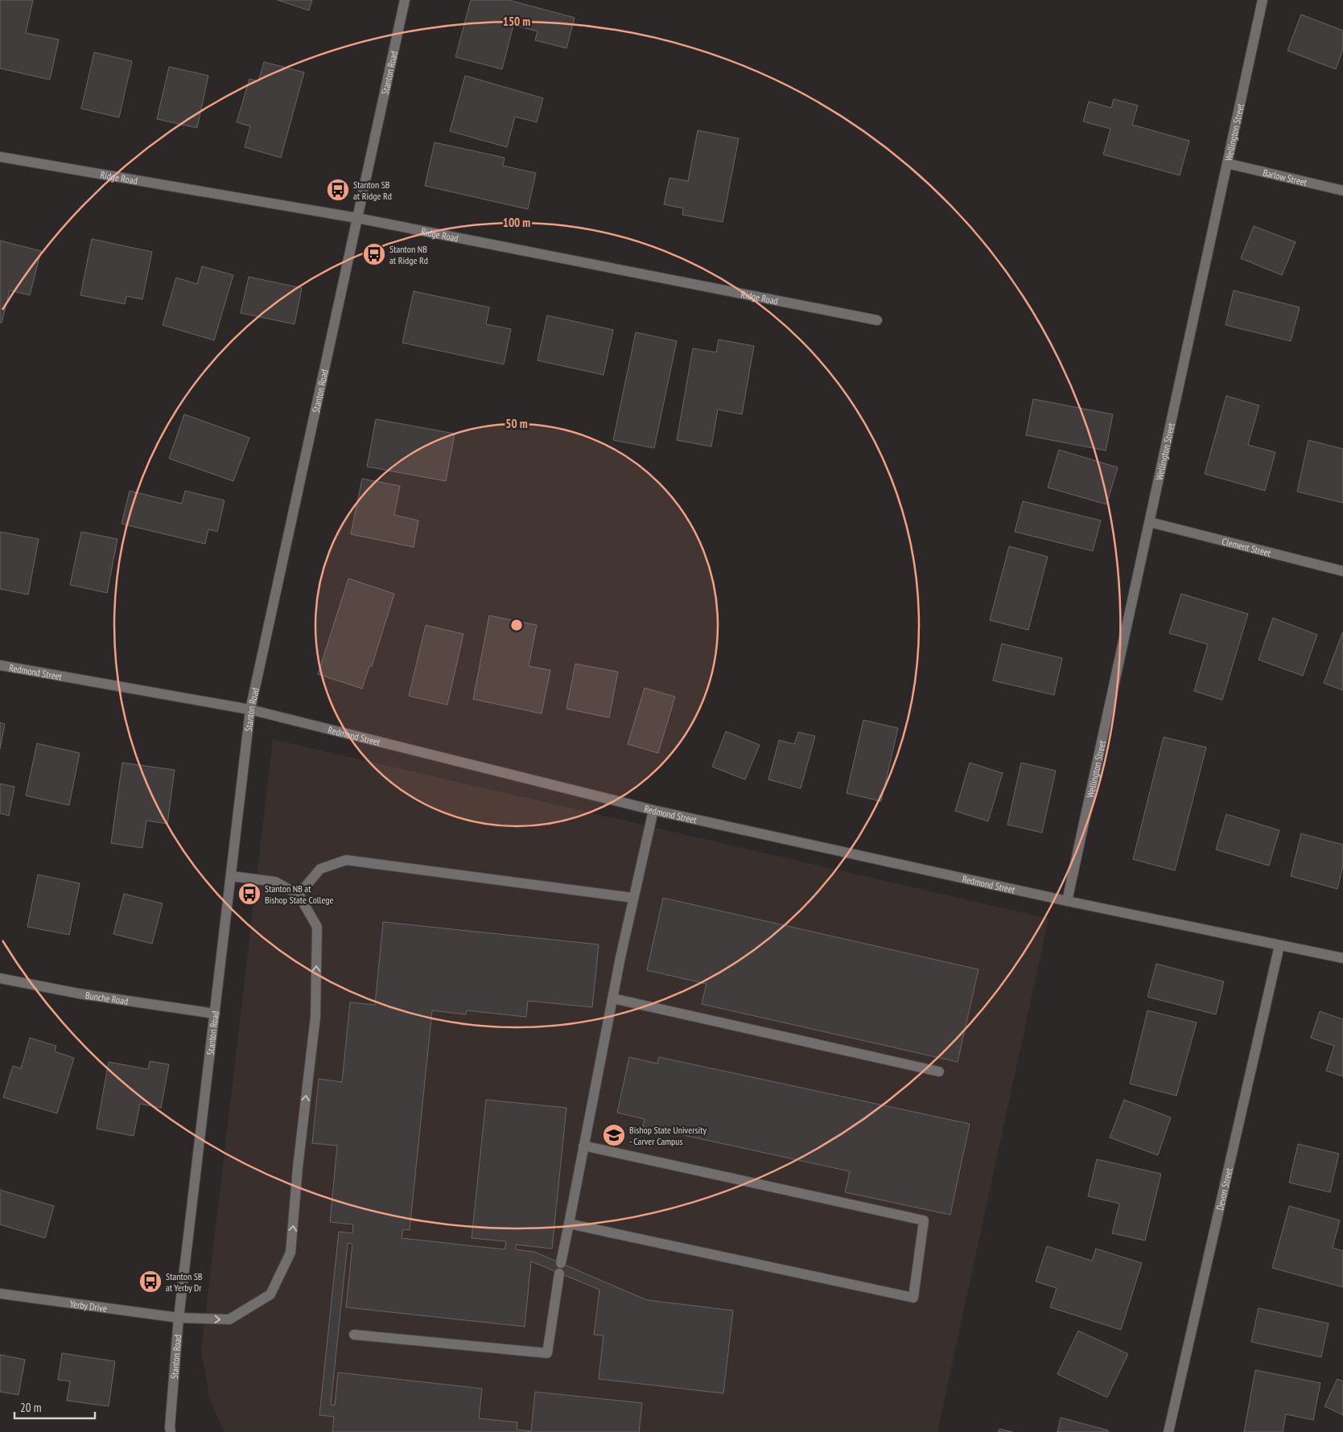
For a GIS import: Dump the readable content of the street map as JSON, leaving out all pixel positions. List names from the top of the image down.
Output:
{
  "streets": {
    "street": [
      "Stanton Road",
      "Wellington Street",
      "Ridge Road",
      "Barlow Street",
      "Clement Street",
      "Redmond Street",
      "Bunche Road",
      "Devon Street",
      "Yerby Drive"
    ]
  },
  "crossings": [
    ["Stanton Road", "Ridge Road"],
    ["Stanton Road", "Redmond Street"],
    ["Stanton Road", "Bunche Road"],
    ["Stanton Road", "Yerby Drive"],
    ["Wellington Street", "Barlow Street"],
    ["Wellington Street", "Clement Street"],
    ["Wellington Street", "Redmond Street"],
    ["Redmond Street", "Devon Street"]
  ],
  "one_way": ["Yerby Drive"],
  "places": {
    "bus stop": [
      "Stanton SB at Ridge Rd",
      "Stanton NB at Ridge Rd",
      "Stanton NB at Bishop State College",
      "Stanton SB at Yerby Dr"
    ],
    "school or university": ["Bishop State University - Carver Campus"]
  },
  "scale_bar": "20 m",
  "rings": ["150 m", "100 m", "50 m"]
}
